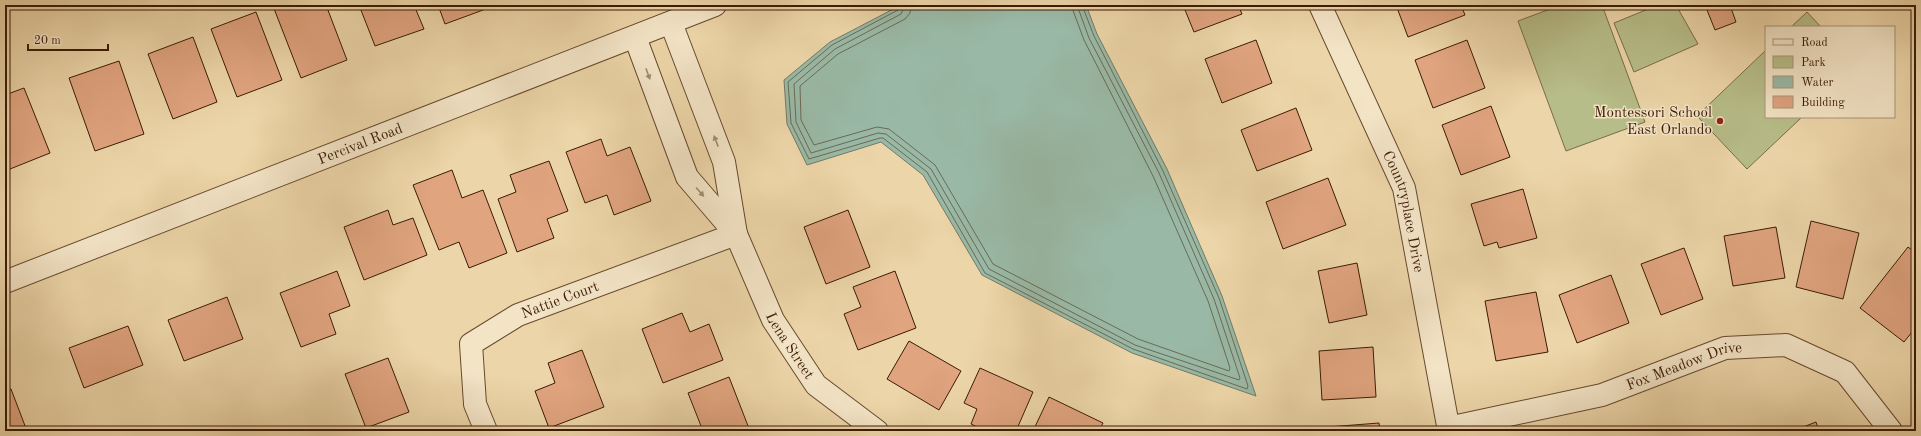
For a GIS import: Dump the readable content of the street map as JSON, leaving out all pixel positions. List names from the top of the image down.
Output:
{
  "streets": {
    "street": [
      "Percival Road",
      "Countryplace Drive",
      "Nattie Court",
      "Lena Street",
      "Fox Meadow Drive"
    ]
  },
  "crossings": [
    ["Percival Road", "Lena Street"],
    ["Countryplace Drive", "Fox Meadow Drive"],
    ["Nattie Court", "Lena Street"]
  ],
  "places": ["Montessori School East Orlando"],
  "legend": [
    "Road",
    "Park",
    "Water",
    "Building"
  ],
  "scale_bar": "20 m"
}
